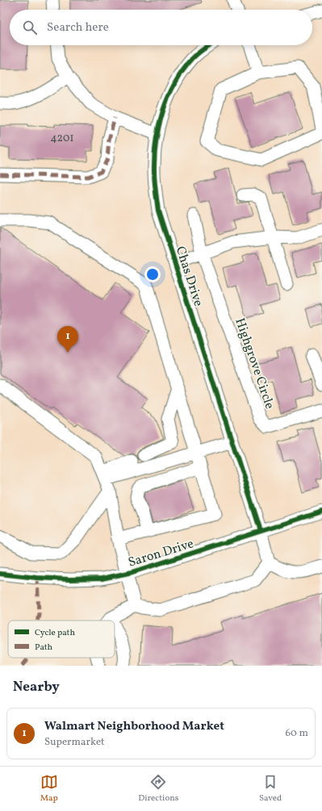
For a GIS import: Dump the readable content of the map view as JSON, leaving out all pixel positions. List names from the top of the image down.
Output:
{
  "streets": {
    "street": ["Chas Drive", "Highgrove Circle", "Saron Drive"]
  },
  "crossings": [
    ["Chas Drive", "Saron Drive"]
  ],
  "house_numbers": ["4201"],
  "legend": ["Cycle path", "Path"],
  "page": {
    "search": "Search here",
    "pins": "1",
    "heading": "Nearby",
    "list": [
      {
        "mark": "1",
        "name": "Walmart Neighborhood Market",
        "note": "Supermarket",
        "value": "60 m"
      }
    ],
    "nav": ["Map", "Directions", "Saved"]
  }
}
